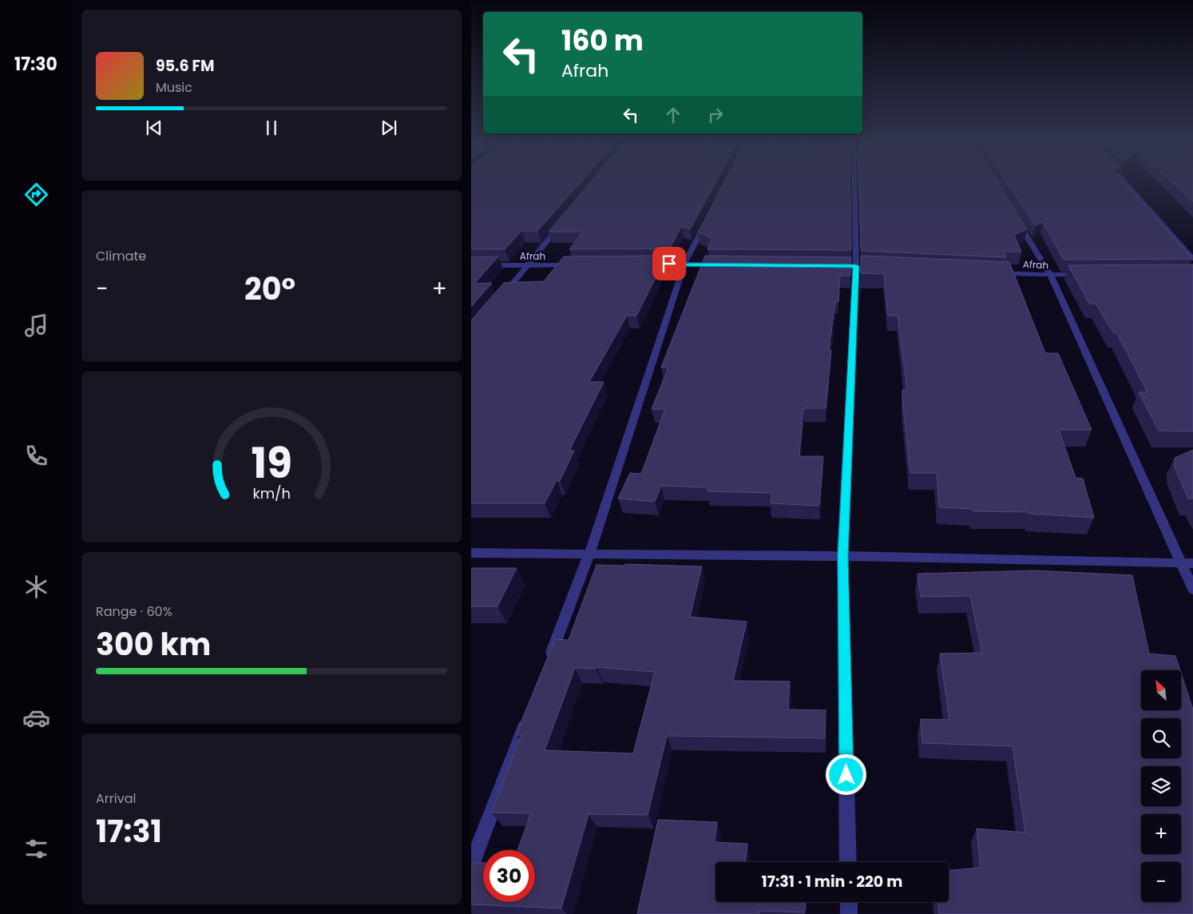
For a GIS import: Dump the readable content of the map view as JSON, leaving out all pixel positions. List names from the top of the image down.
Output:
{
  "streets": {
    "street": ["Afrah"]
  },
  "north": "top left",
  "page": {
    "tabs": "17:30",
    "turn": ["160 m", "Afrah"],
    "song": ["95.6 FM", "Music"],
    "tile": [
      "Climate",
      ["Range · 60%", "300 km"],
      ["Arrival", "17:31"]
    ],
    "heat": ["−", "20°", "+"],
    "map_buttons": ["+", "−"],
    "limit": "30",
    "trip": "17:31 · 1 min · 220 m",
    "gauge": ["19", "km/h"]
  }
}
